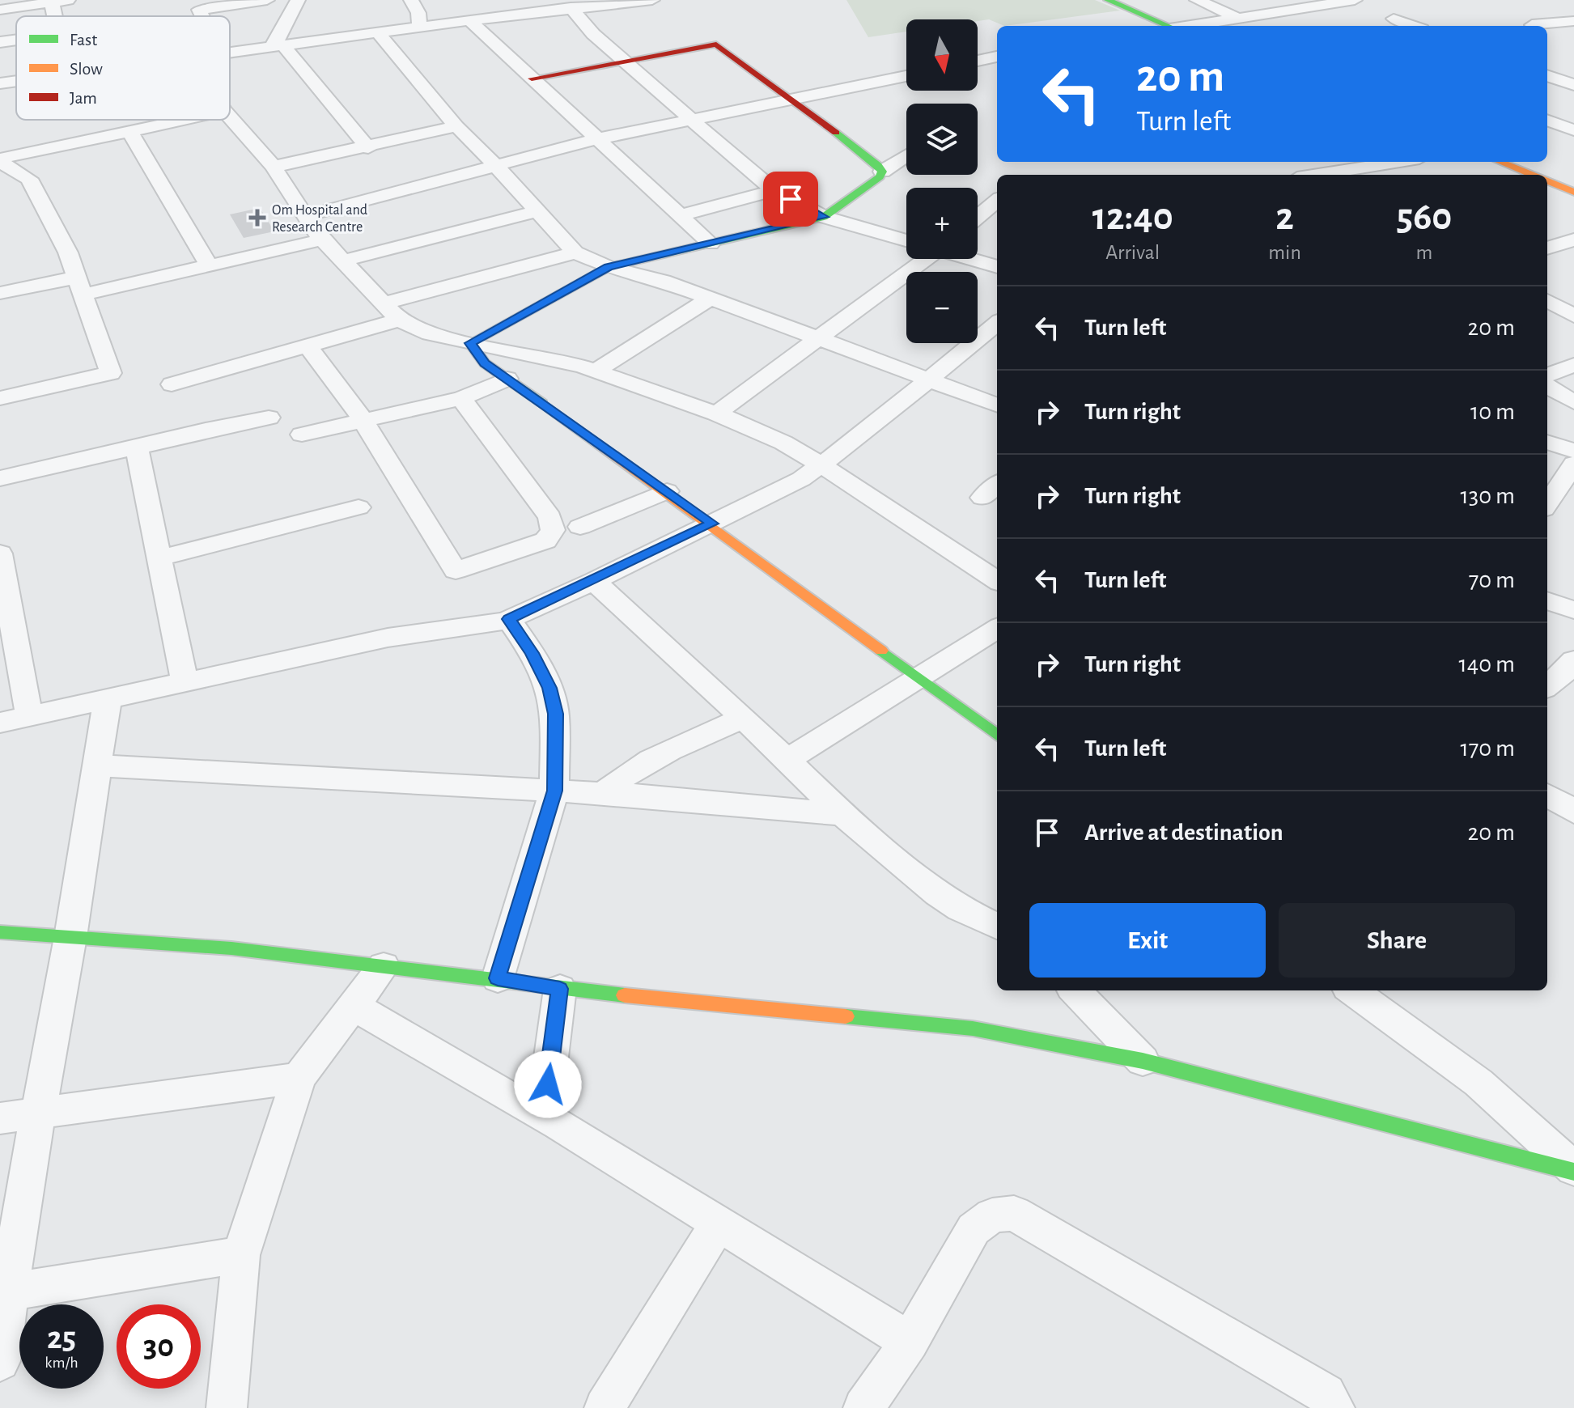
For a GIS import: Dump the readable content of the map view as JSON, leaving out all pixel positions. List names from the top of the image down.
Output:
{
  "places": {
    "health": ["Om Hospital and Research Centre"]
  },
  "legend": ["Fast", "Slow", "Jam"],
  "north": "bottom",
  "page": {
    "map_buttons": ["+", "−"],
    "turn": ["20 m", "Turn left"],
    "eta": [
      "12:40",
      "Arrival",
      "2",
      "min",
      "560",
      "m"
    ],
    "list": [
      {
        "name": "Turn left",
        "value": "20 m"
      },
      {
        "name": "Turn right",
        "value": "10 m"
      },
      {
        "name": "Turn right",
        "value": "130 m"
      },
      {
        "name": "Turn left",
        "value": "70 m"
      },
      {
        "name": "Turn right",
        "value": "140 m"
      },
      {
        "name": "Turn left",
        "value": "170 m"
      },
      {
        "name": "Arrive at destination",
        "value": "20 m"
      }
    ],
    "buttons": ["Exit", "Share"],
    "speed": "25 km/h",
    "limit": "30"
  }
}
